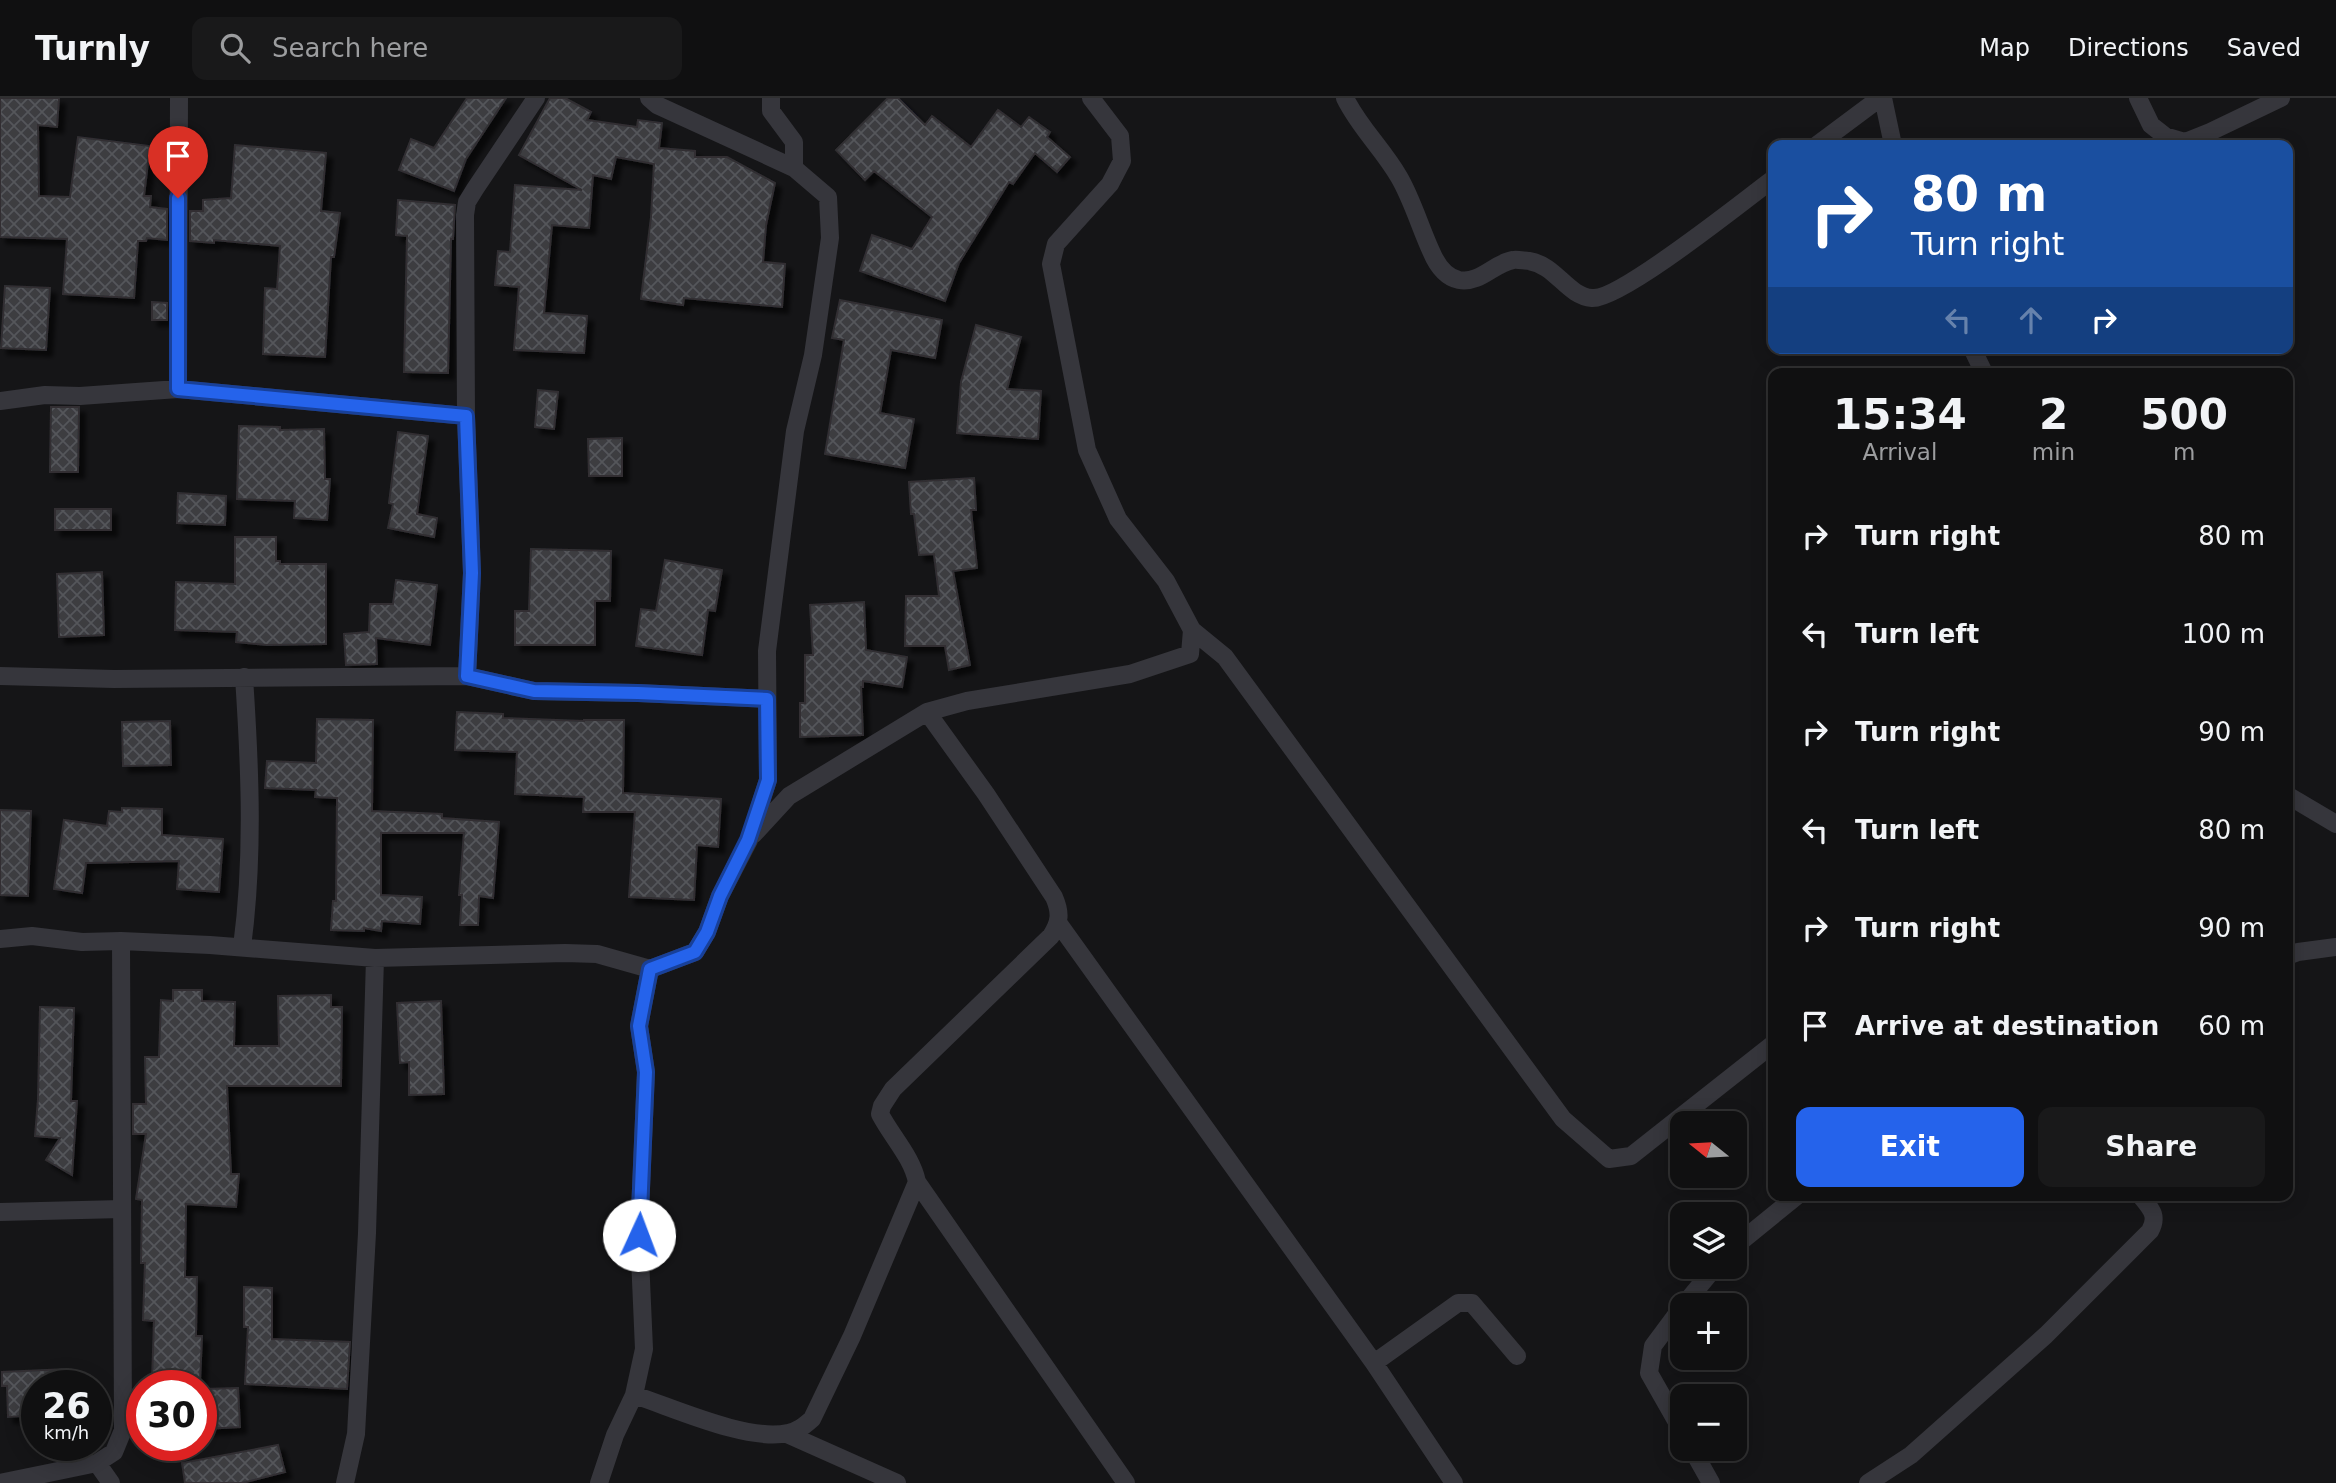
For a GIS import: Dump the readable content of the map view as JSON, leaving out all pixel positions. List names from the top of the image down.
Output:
{
  "north": "left",
  "page": {
    "header": "Turnly",
    "search": "Search here",
    "nav": ["Map", "Directions", "Saved"],
    "turn": ["80 m", "Turn right"],
    "eta": [
      "15:34",
      "Arrival",
      "2",
      "min",
      "500",
      "m"
    ],
    "list": [
      {
        "name": "Turn right",
        "value": "80 m"
      },
      {
        "name": "Turn left",
        "value": "100 m"
      },
      {
        "name": "Turn right",
        "value": "90 m"
      },
      {
        "name": "Turn left",
        "value": "80 m"
      },
      {
        "name": "Turn right",
        "value": "90 m"
      },
      {
        "name": "Arrive at destination",
        "value": "60 m"
      }
    ],
    "buttons": ["Exit", "Share"],
    "map_buttons": ["+", "−"],
    "speed": "26 km/h",
    "limit": "30"
  }
}
